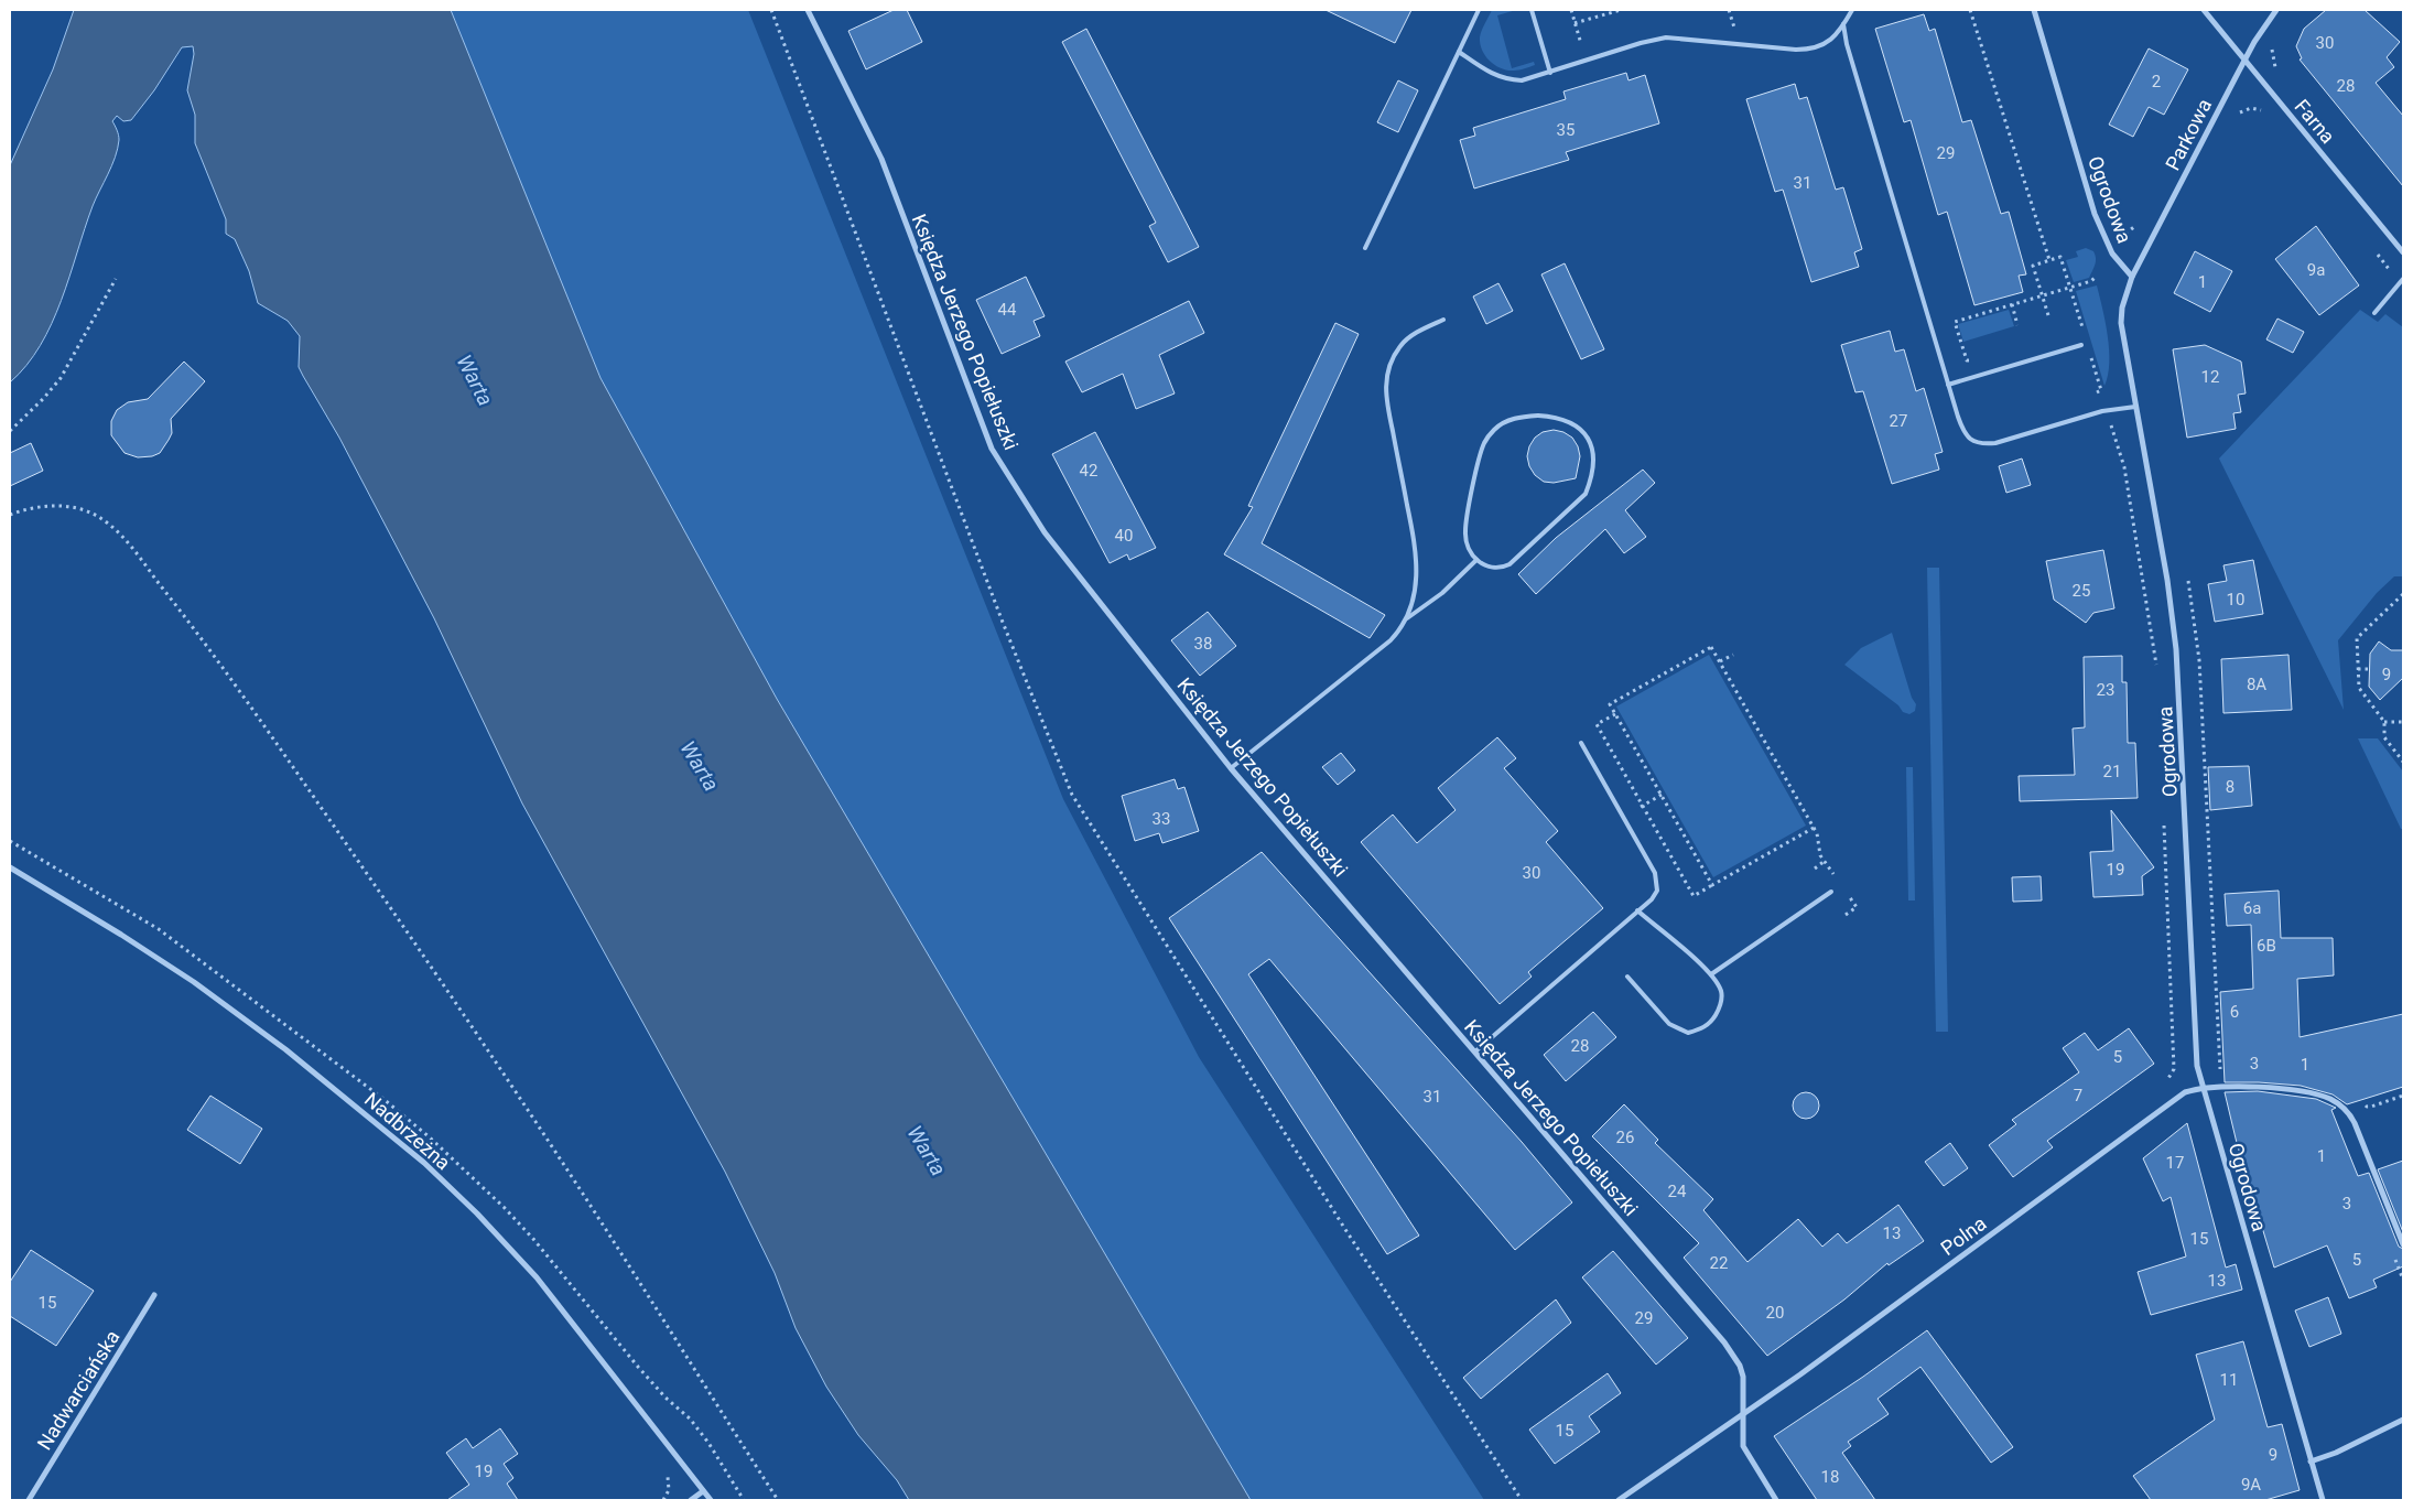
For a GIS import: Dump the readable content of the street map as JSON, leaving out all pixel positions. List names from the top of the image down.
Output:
{
  "streets": {
    "street": [
      "Farna",
      "Parkowa",
      "Ogrodowa",
      "Księdza Jerzego Popiełuszki",
      "Nadbrzeżna",
      "Polna",
      "Nadwarciańska"
    ]
  },
  "crossings": [
    ["Farna", "Parkowa"],
    ["Parkowa", "Ogrodowa"],
    ["Ogrodowa", "Polna"],
    ["Księdza Jerzego Popiełuszki", "Polna"]
  ],
  "water": ["Warta"],
  "house_numbers": [
    "30",
    "2",
    "28",
    "35",
    "29",
    "31",
    "9a",
    "1",
    "44",
    "12",
    "27",
    "42",
    "40",
    "25",
    "10",
    "38",
    "9",
    "8A",
    "23",
    "21",
    "8",
    "33",
    "19",
    "30",
    "6a",
    "6B",
    "6",
    "28",
    "5",
    "3",
    "1",
    "7",
    "31",
    "26",
    "1",
    "17",
    "24",
    "3",
    "13",
    "15",
    "5",
    "22",
    "13",
    "15",
    "20",
    "29",
    "11",
    "15",
    "9",
    "19",
    "18",
    "9A"
  ]
}
